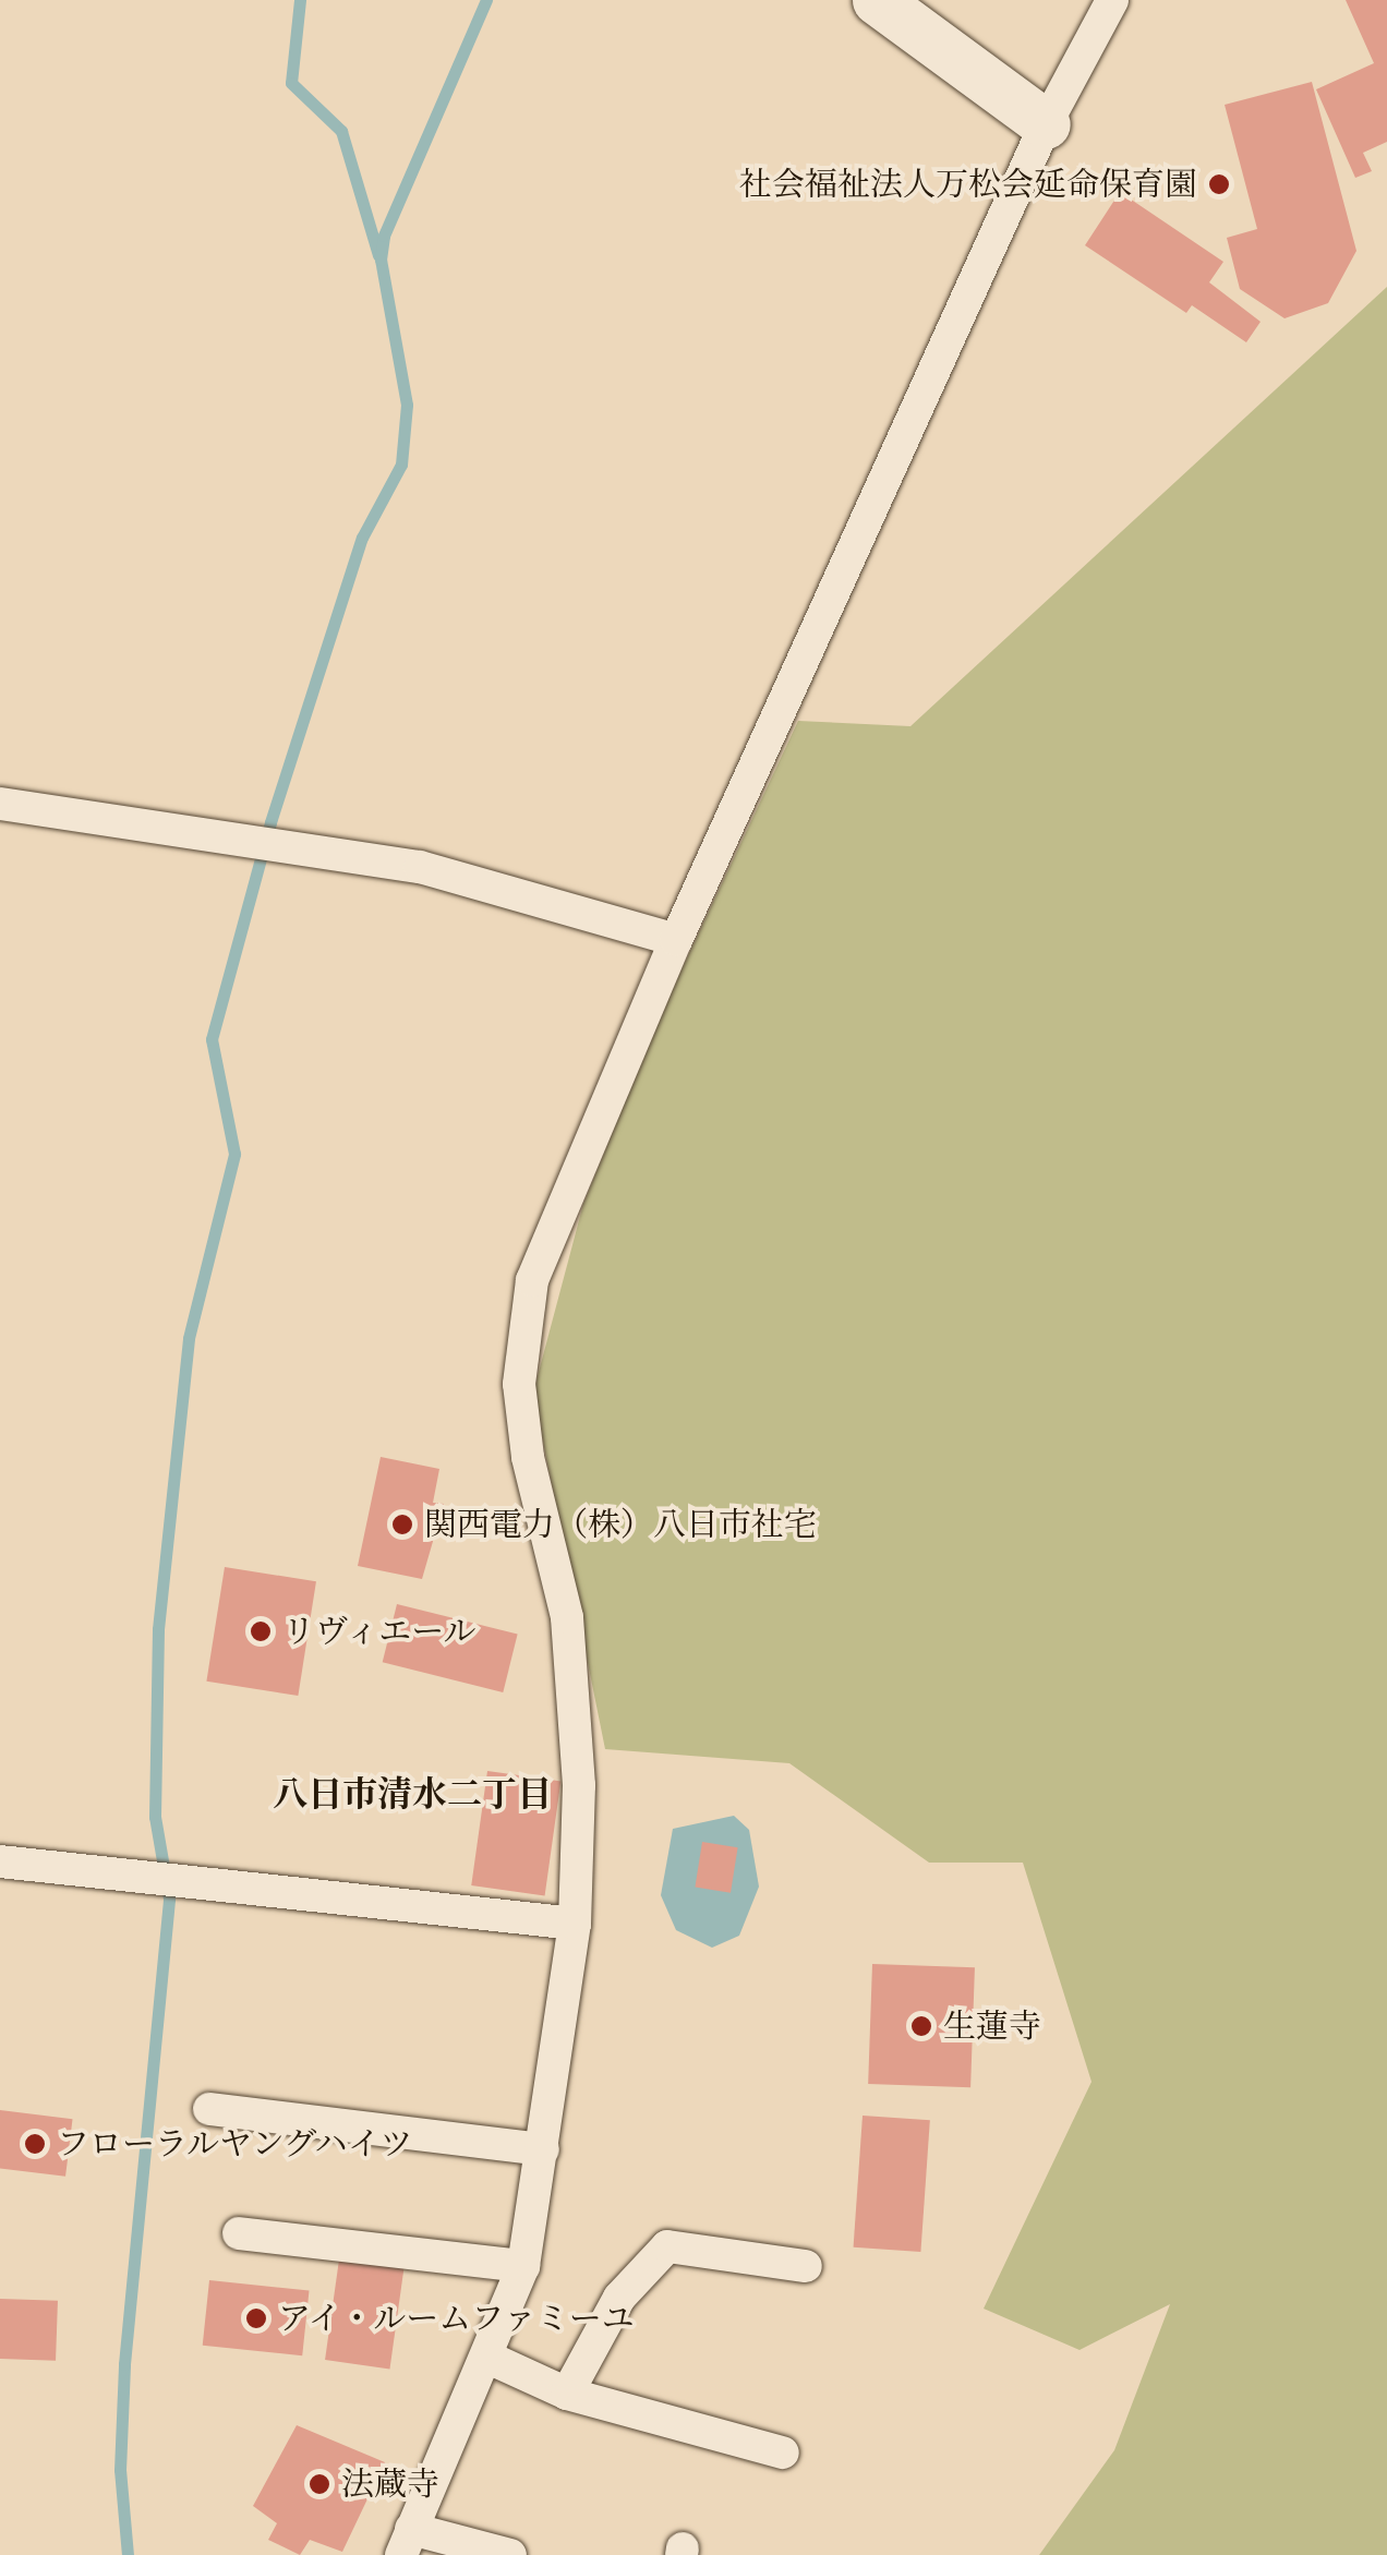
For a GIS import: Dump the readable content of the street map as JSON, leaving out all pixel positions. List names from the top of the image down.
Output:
{
  "districts": ["八日市清水二丁目"],
  "places": [
    "社会福祉法人万松会延命保育園",
    "関西電力（株）八日市社宅",
    "リヴィエール",
    "生蓮寺",
    "フローラルヤングハイツ",
    "アイ・ルームファミーユ",
    "法蔵寺"
  ]
}
